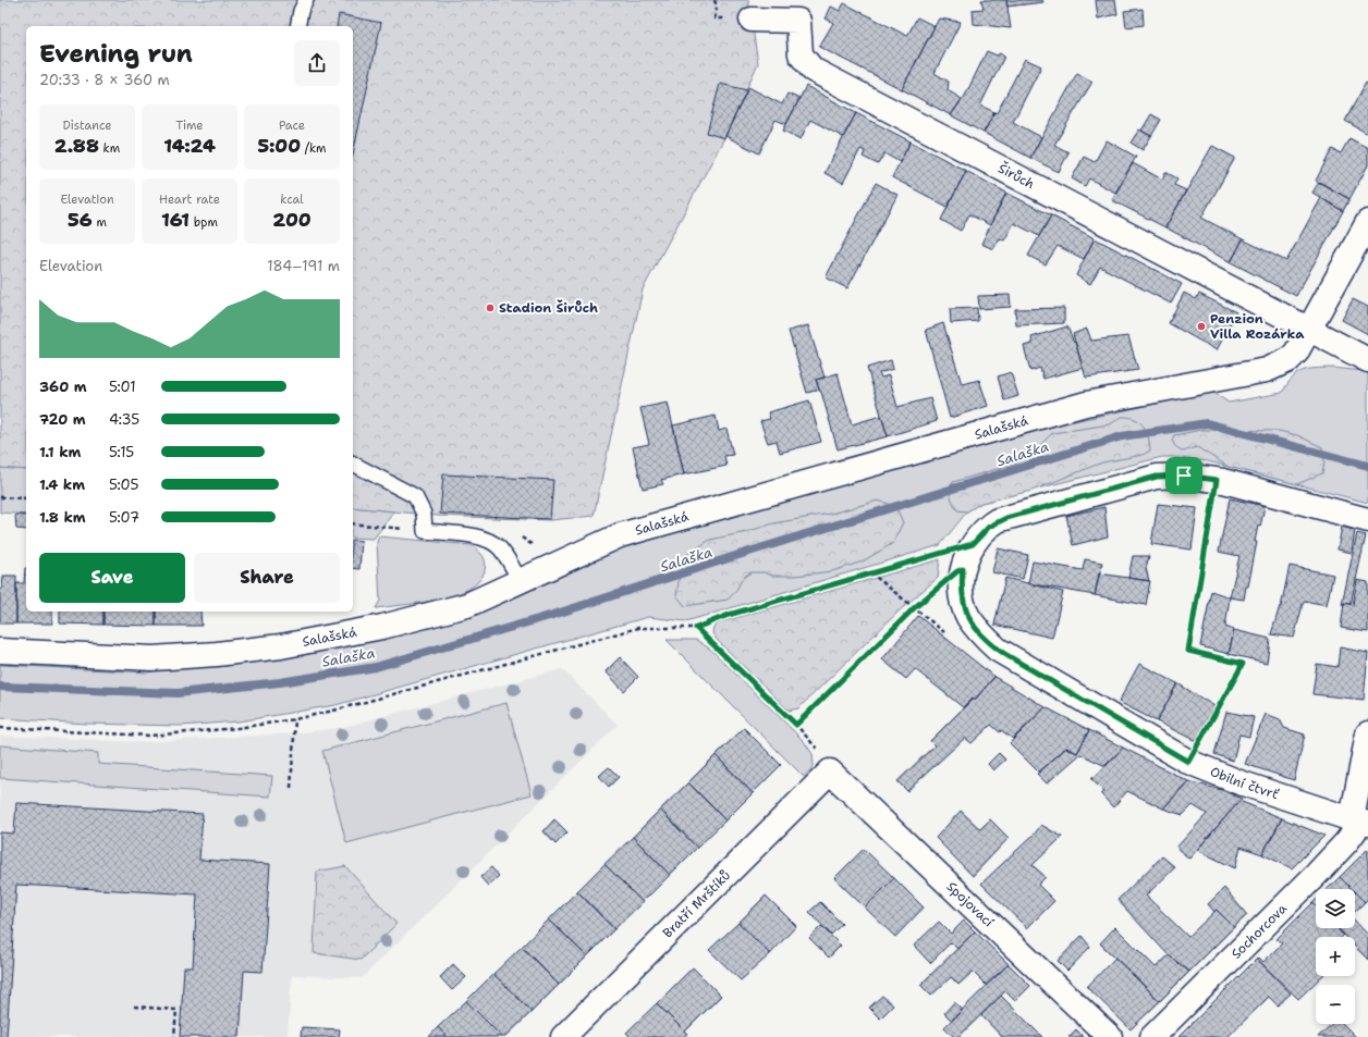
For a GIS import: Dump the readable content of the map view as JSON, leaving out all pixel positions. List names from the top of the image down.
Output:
{
  "streets": {
    "street": [
      "Širůch",
      "Salašská",
      "Obilní čtvrť",
      "Bratří Mrštíků",
      "Spojovací",
      "Sochorcova"
    ]
  },
  "crossings": [
    ["Širůch", "Salašská"],
    ["Obilní čtvrť", "Sochorcova"],
    ["Bratří Mrštíků", "Spojovací"]
  ],
  "water": ["Salaška"],
  "places": ["Stadion Širůch", "Penzion Villa Rozárka"],
  "page": {
    "heading": ["Evening run", "20:33 · 8 × 360 m"],
    "stats": [
      ["Distance", "2.88 km"],
      ["Time", "14:24"],
      ["Pace", "5:00 /km"],
      ["Elevation", "56 m"],
      ["Heart rate", "161 bpm"],
      ["kcal", "200"]
    ],
    "chart": ["Elevation", "184–191 m"],
    "list": [
      {
        "name": "360 m",
        "note": "5:01"
      },
      {
        "name": "720 m",
        "note": "4:35"
      },
      {
        "name": "1.1 km",
        "note": "5:15"
      },
      {
        "name": "1.4 km",
        "note": "5:05"
      },
      {
        "name": "1.8 km",
        "note": "5:07"
      }
    ],
    "buttons": ["Save", "Share"],
    "map_buttons": ["+", "−"]
  }
}
